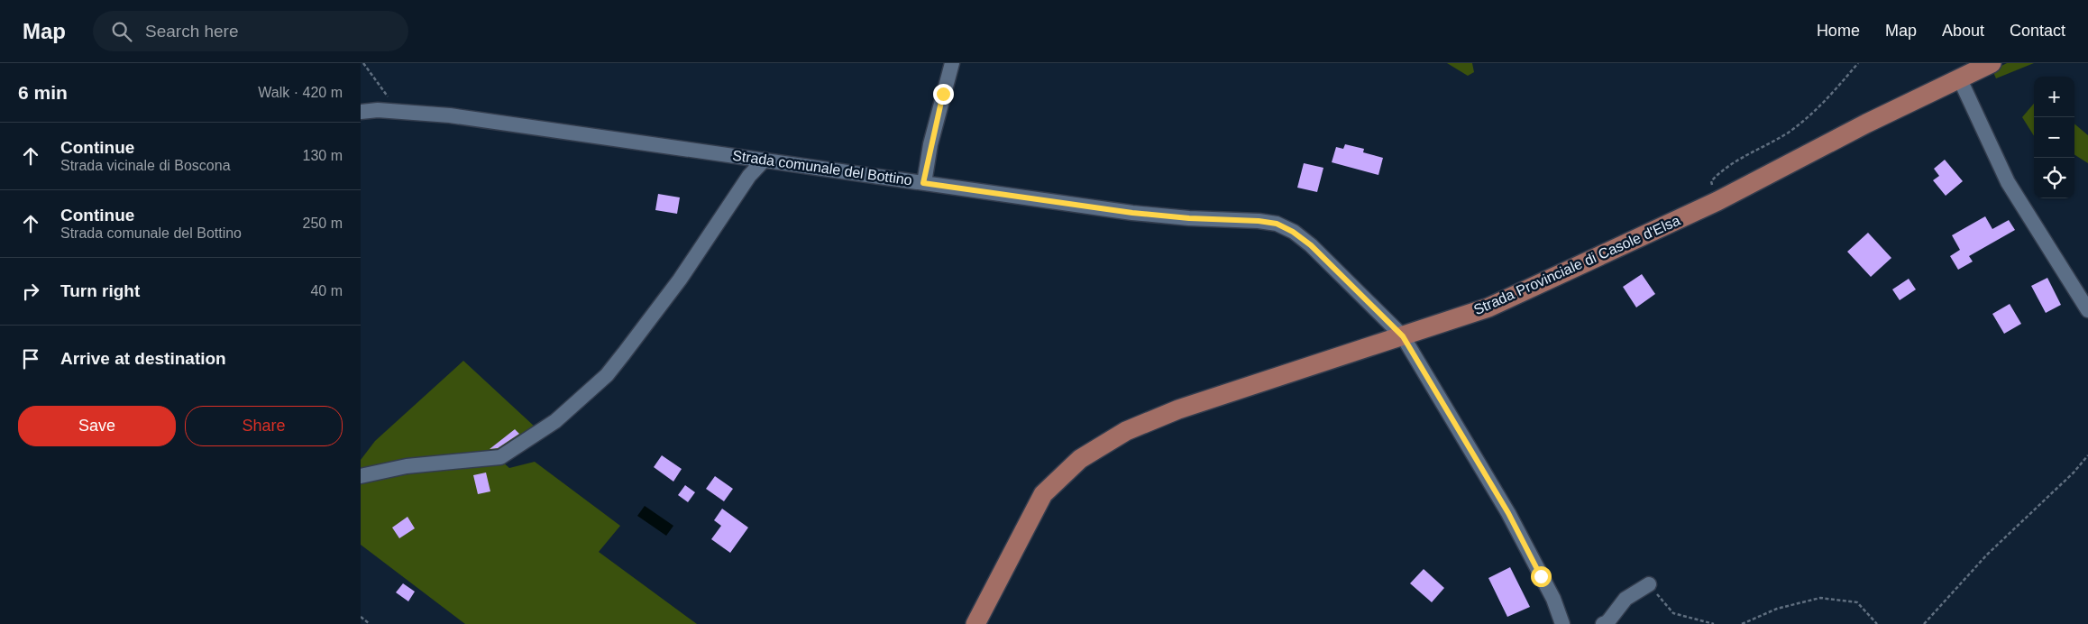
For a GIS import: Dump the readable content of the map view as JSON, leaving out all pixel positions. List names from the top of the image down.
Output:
{
  "streets": {
    "main road": ["Strada Provinciale di Casole d'Elsa"],
    "street": ["Strada comunale del Bottino"]
  },
  "crossings": [
    ["Strada comunale del Bottino", "Strada Provinciale di Casole d'Elsa"]
  ],
  "page": {
    "header": "Map",
    "search": "Search here",
    "nav": [
      "Home",
      "Map",
      "About",
      "Contact"
    ],
    "heading": ["6 min", "Walk · 420 m"],
    "map_buttons": ["+", "−"],
    "list": [
      ["Continue", "Strada vicinale di Boscona", "130 m"],
      ["Continue", "Strada comunale del Bottino", "250 m"],
      ["Turn right", "40 m"],
      "Arrive at destination"
    ],
    "buttons": ["Save", "Share"]
  }
}
